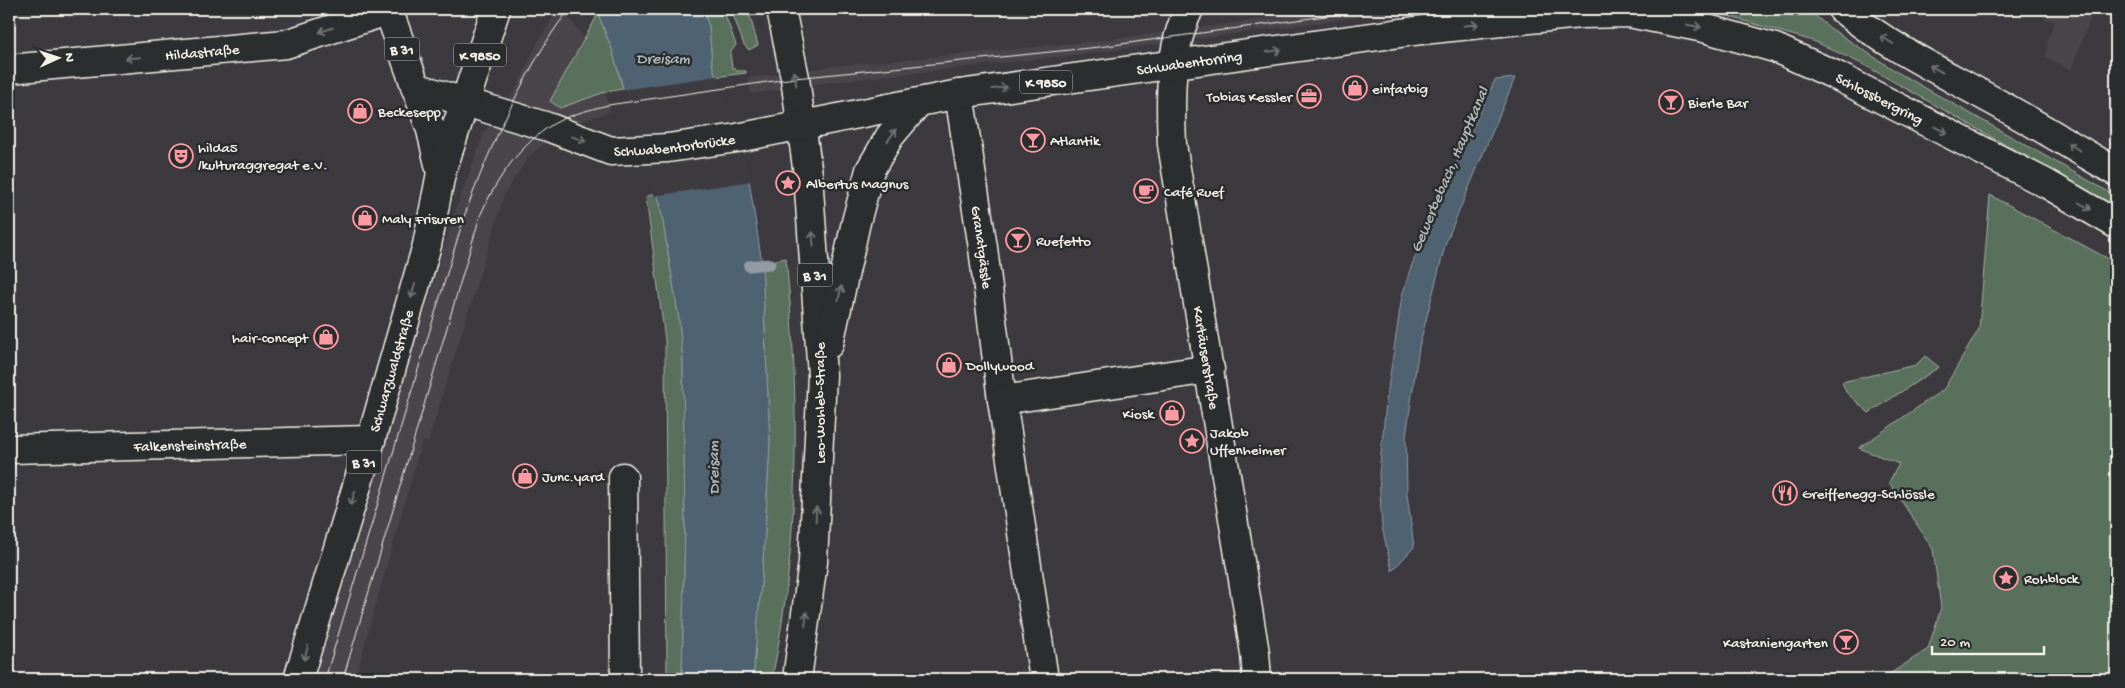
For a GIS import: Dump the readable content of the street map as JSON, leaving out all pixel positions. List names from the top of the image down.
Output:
{
  "streets": {
    "main road": [
      "B 31",
      "Hildastraße",
      "K 9850",
      "Schwabentorring",
      "Schlossbergring",
      "Schwabentorbrücke",
      "Granatgässle",
      "Kartäuserstraße",
      "Schwarzwaldstraße",
      "Leo-Wohleb-Straße",
      "Falkensteinstraße"
    ]
  },
  "crossings": [
    ["B 31", "Schwabentorring"],
    ["B 31", "Schwabentorbrücke"],
    ["B 31", "Leo-Wohleb-Straße"],
    ["Hildastraße", "Schwarzwaldstraße"],
    ["K 9850", "Schwabentorbrücke"],
    ["K 9850", "Schwarzwaldstraße"],
    ["Schwabentorring", "Schlossbergring"],
    ["Schwabentorring", "Schwabentorbrücke"],
    ["Schwabentorring", "Granatgässle"],
    ["Schwabentorring", "Kartäuserstraße"],
    ["Schwabentorring", "Leo-Wohleb-Straße"],
    ["Schwabentorbrücke", "Schwarzwaldstraße"],
    ["Schwabentorbrücke", "Leo-Wohleb-Straße"],
    ["Schwarzwaldstraße", "Falkensteinstraße"]
  ],
  "one_way": [
    "Hildastraße",
    "Schwabentorring",
    "Schwabentorbrücke",
    "Schwarzwaldstraße"
  ],
  "water": ["Dreisam", "Gewerbebach, Hauptkanal"],
  "places": {
    "shop": [
      "einfarbig",
      "Beckesepp",
      "Maly Frisuren",
      "hair-concept",
      "Dollywood",
      "Kiosk",
      "Junc.yard"
    ],
    "office": ["Tobias Kessler"],
    "bar": [
      "Bierle Bar",
      "Atlantik",
      "Ruefetto",
      "Kastaniengarten"
    ],
    "theatre": ["hilda5 /kulturaggregat e.V."],
    "place": ["Albertus Magnus", "Jakob Uffenheimer", "Rohblock"],
    "cafe": ["Café Ruef"],
    "restaurant": ["Greiffenegg-Schlössle"]
  },
  "scale_bar": "20 m",
  "north": "right"
}
